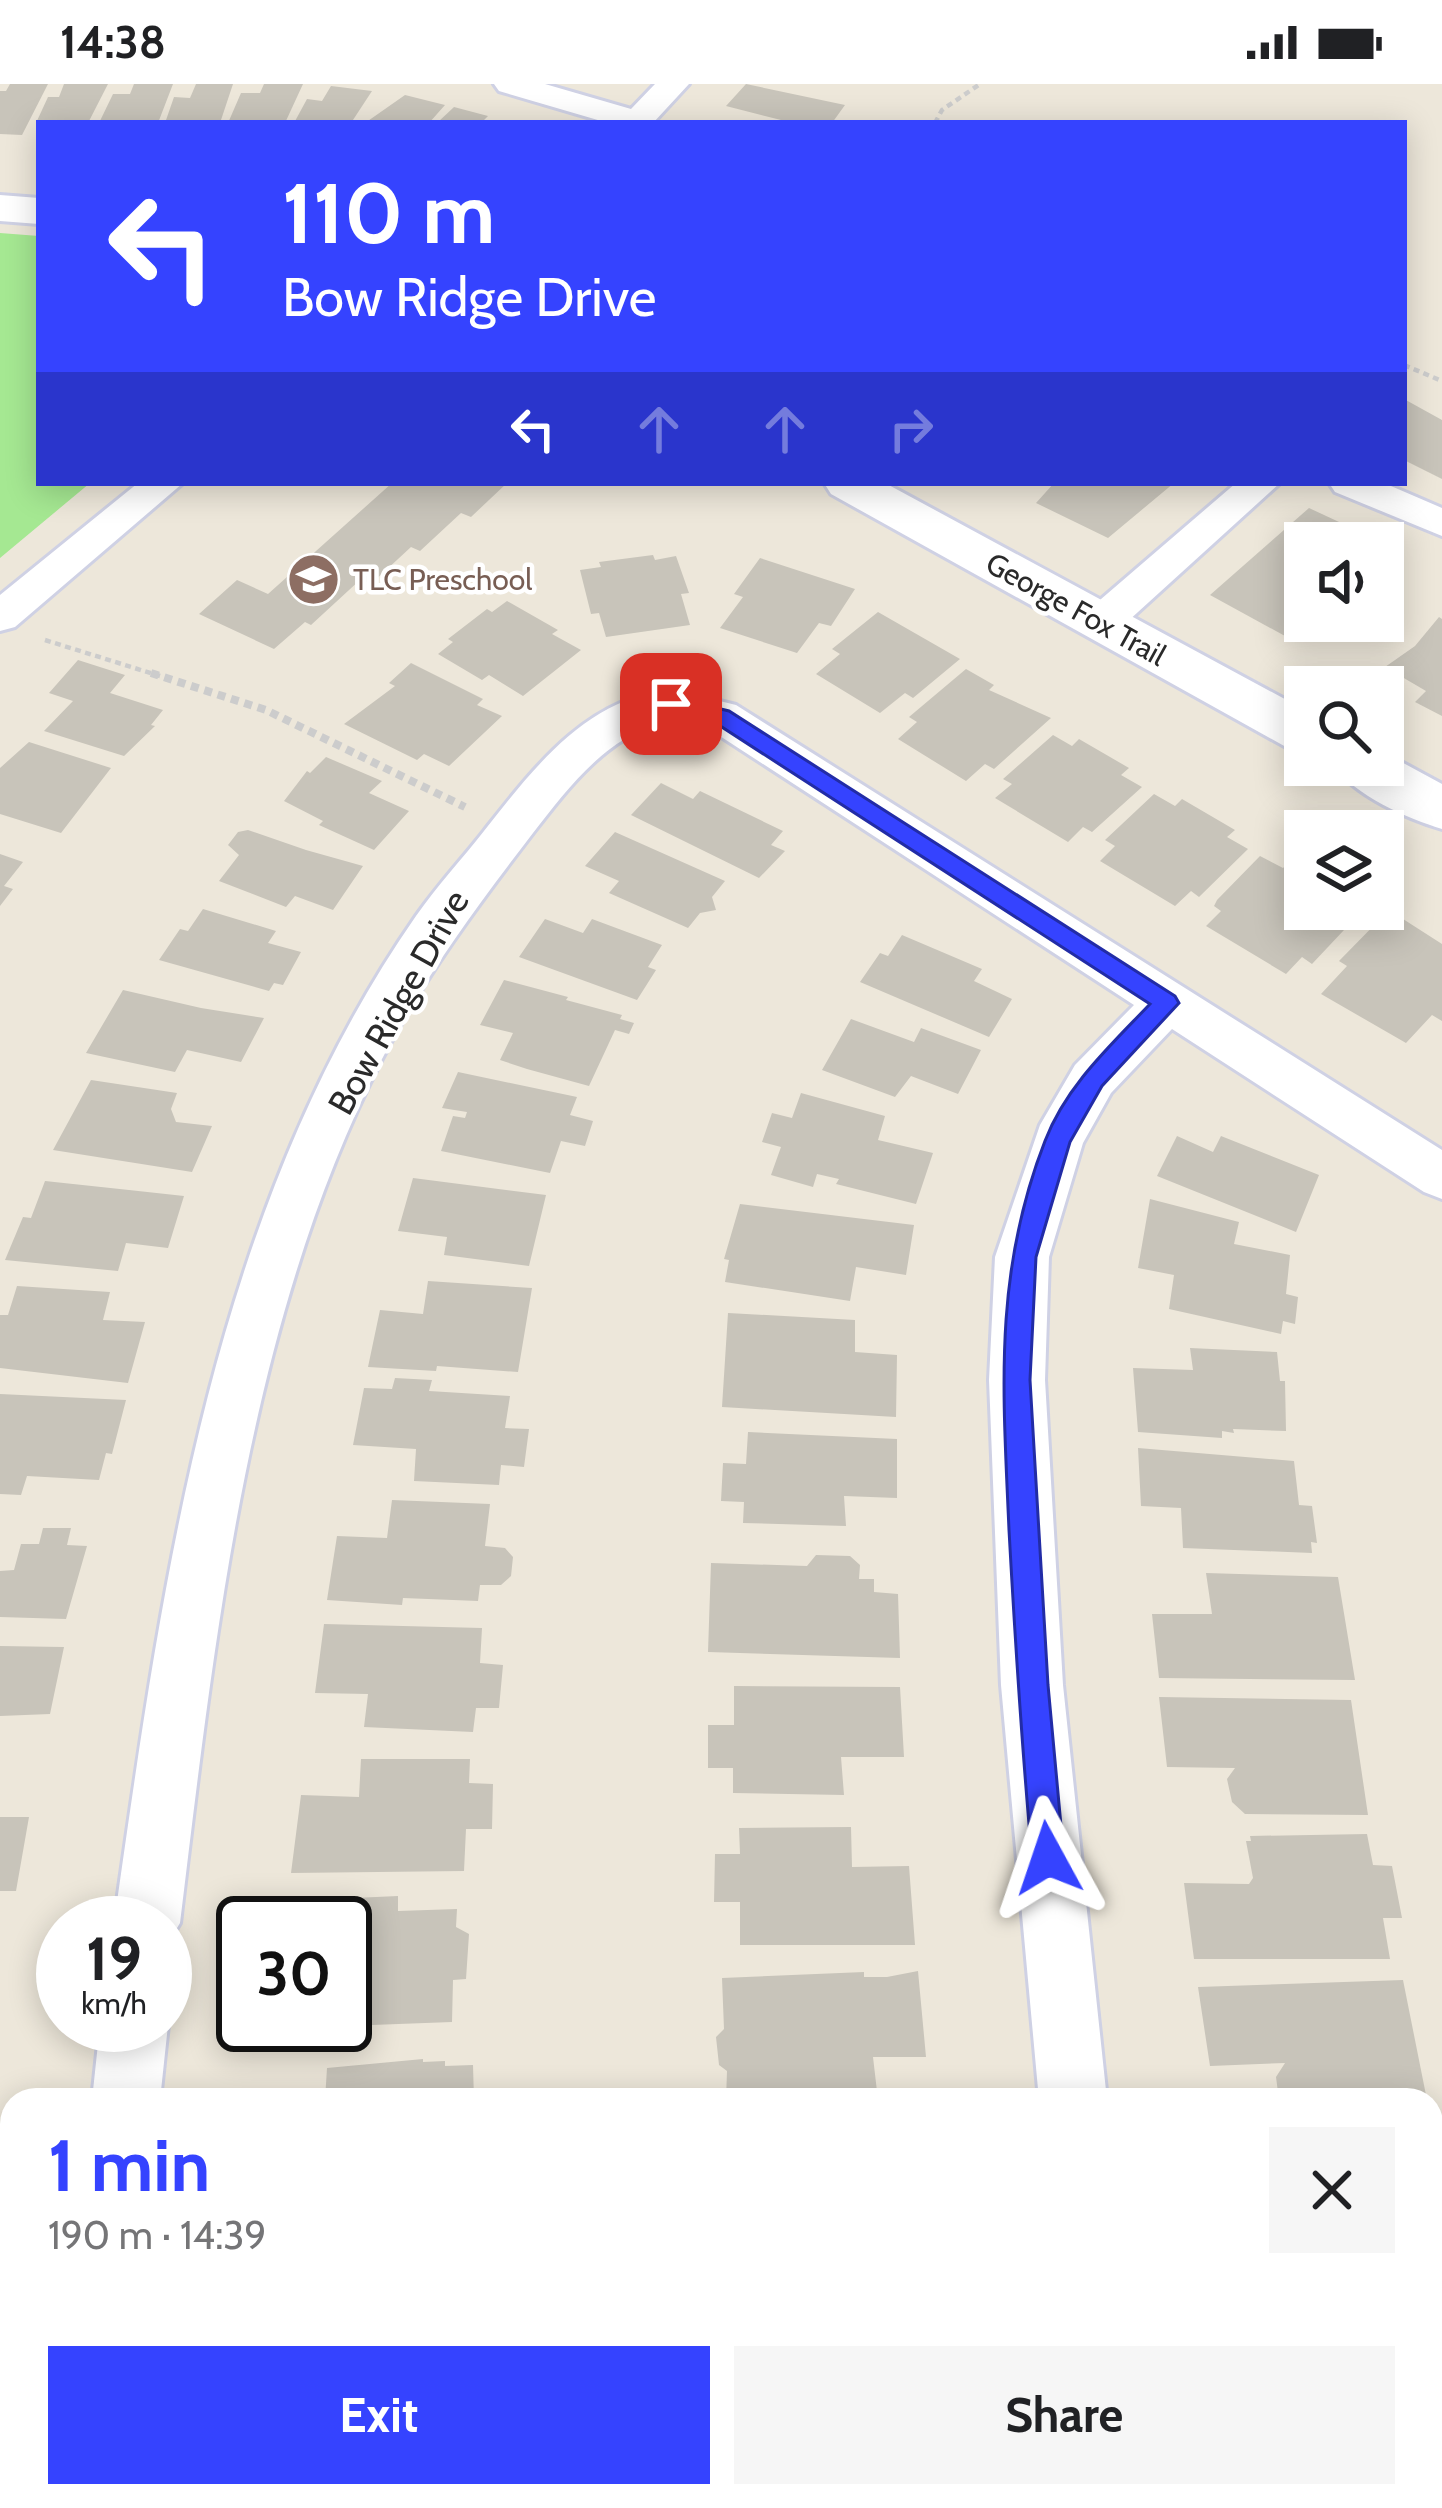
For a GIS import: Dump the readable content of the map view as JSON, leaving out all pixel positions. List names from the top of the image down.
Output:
{
  "streets": {
    "street": ["George Fox Trail", "Bow Ridge Drive"]
  },
  "places": {
    "school or university": ["TLC Preschool"]
  },
  "page": {
    "status": "14:38",
    "turn": ["110 m", "Bow Ridge Drive"],
    "speed": "19 km/h",
    "limit": "30",
    "heading": ["1 min", "190 m · 14:39"],
    "buttons": ["Exit", "Share"]
  }
}
